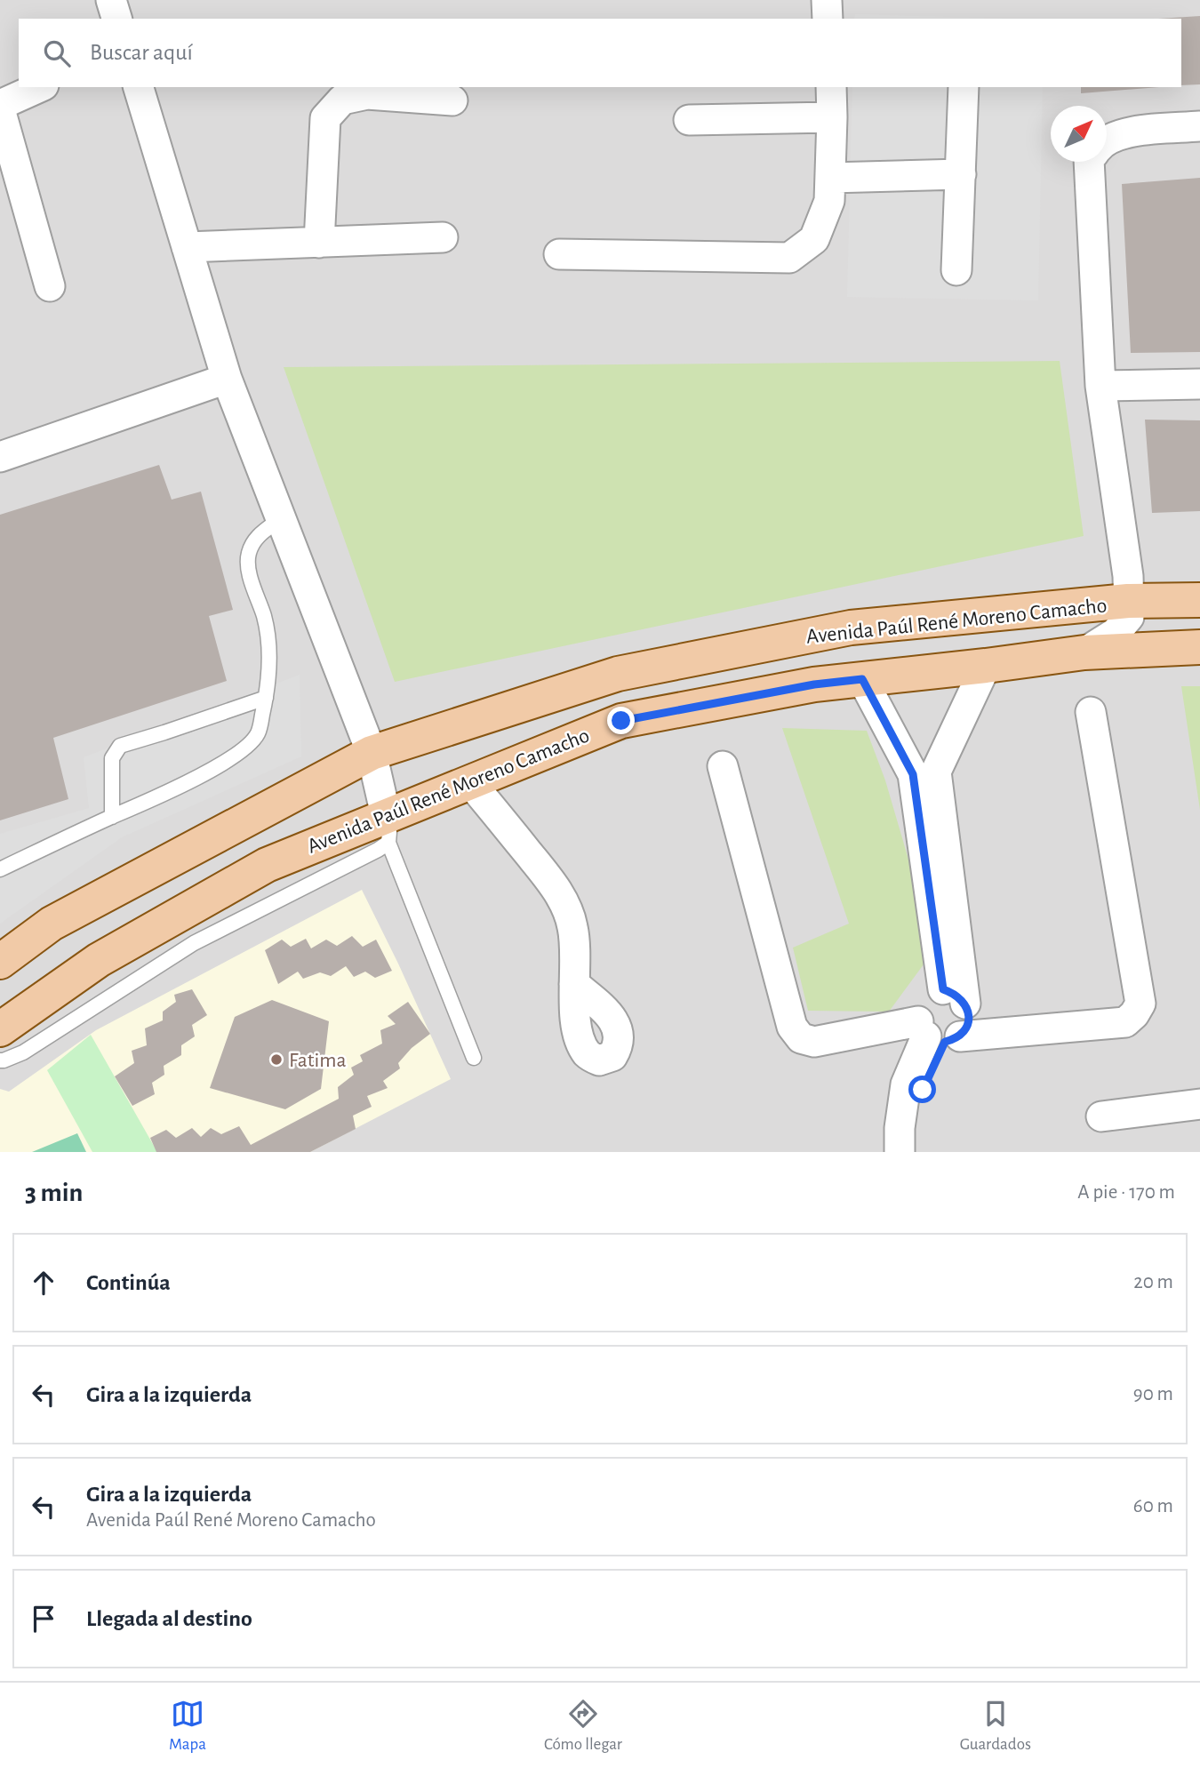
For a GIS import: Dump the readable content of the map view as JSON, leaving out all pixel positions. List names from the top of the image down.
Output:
{
  "streets": {
    "main road": ["Avenida Paúl René Moreno Camacho"]
  },
  "places": ["Fatima"],
  "north": "top right",
  "page": {
    "search": "Buscar aquí",
    "heading": ["3 min", "A pie · 170 m"],
    "list": [
      ["Continúa", "20 m"],
      ["Gira a la izquierda", "90 m"],
      ["Gira a la izquierda", "Avenida Paúl René Moreno Camacho", "60 m"],
      "Llegada al destino"
    ],
    "nav": ["Mapa", "Cómo llegar", "Guardados"]
  }
}
